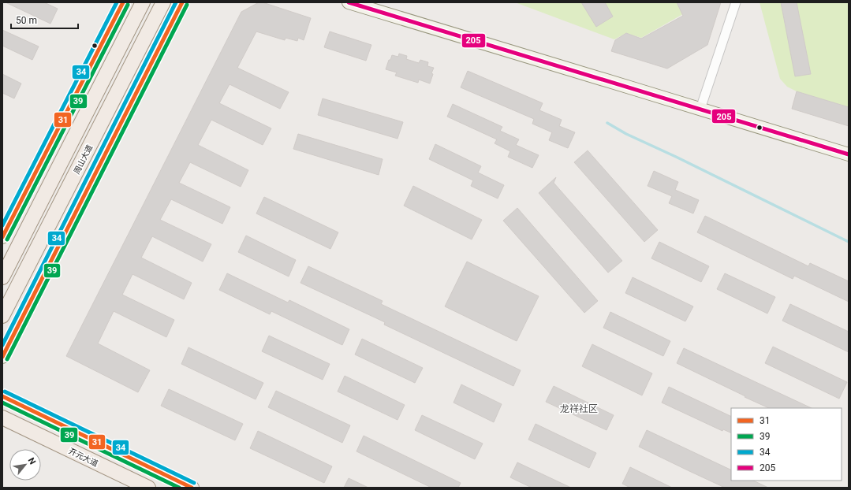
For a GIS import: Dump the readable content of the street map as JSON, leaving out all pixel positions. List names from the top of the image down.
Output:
{
  "streets": {
    "main road": ["周山大道", "开元大道"]
  },
  "districts": ["龙祥社区"],
  "lines": [
    "transit line 31",
    "transit line 34",
    "transit line 205",
    "transit line 39"
  ],
  "legend": [
    "31",
    "39",
    "34",
    "205"
  ],
  "scale_bar": "50 m",
  "north": "top right"
}
